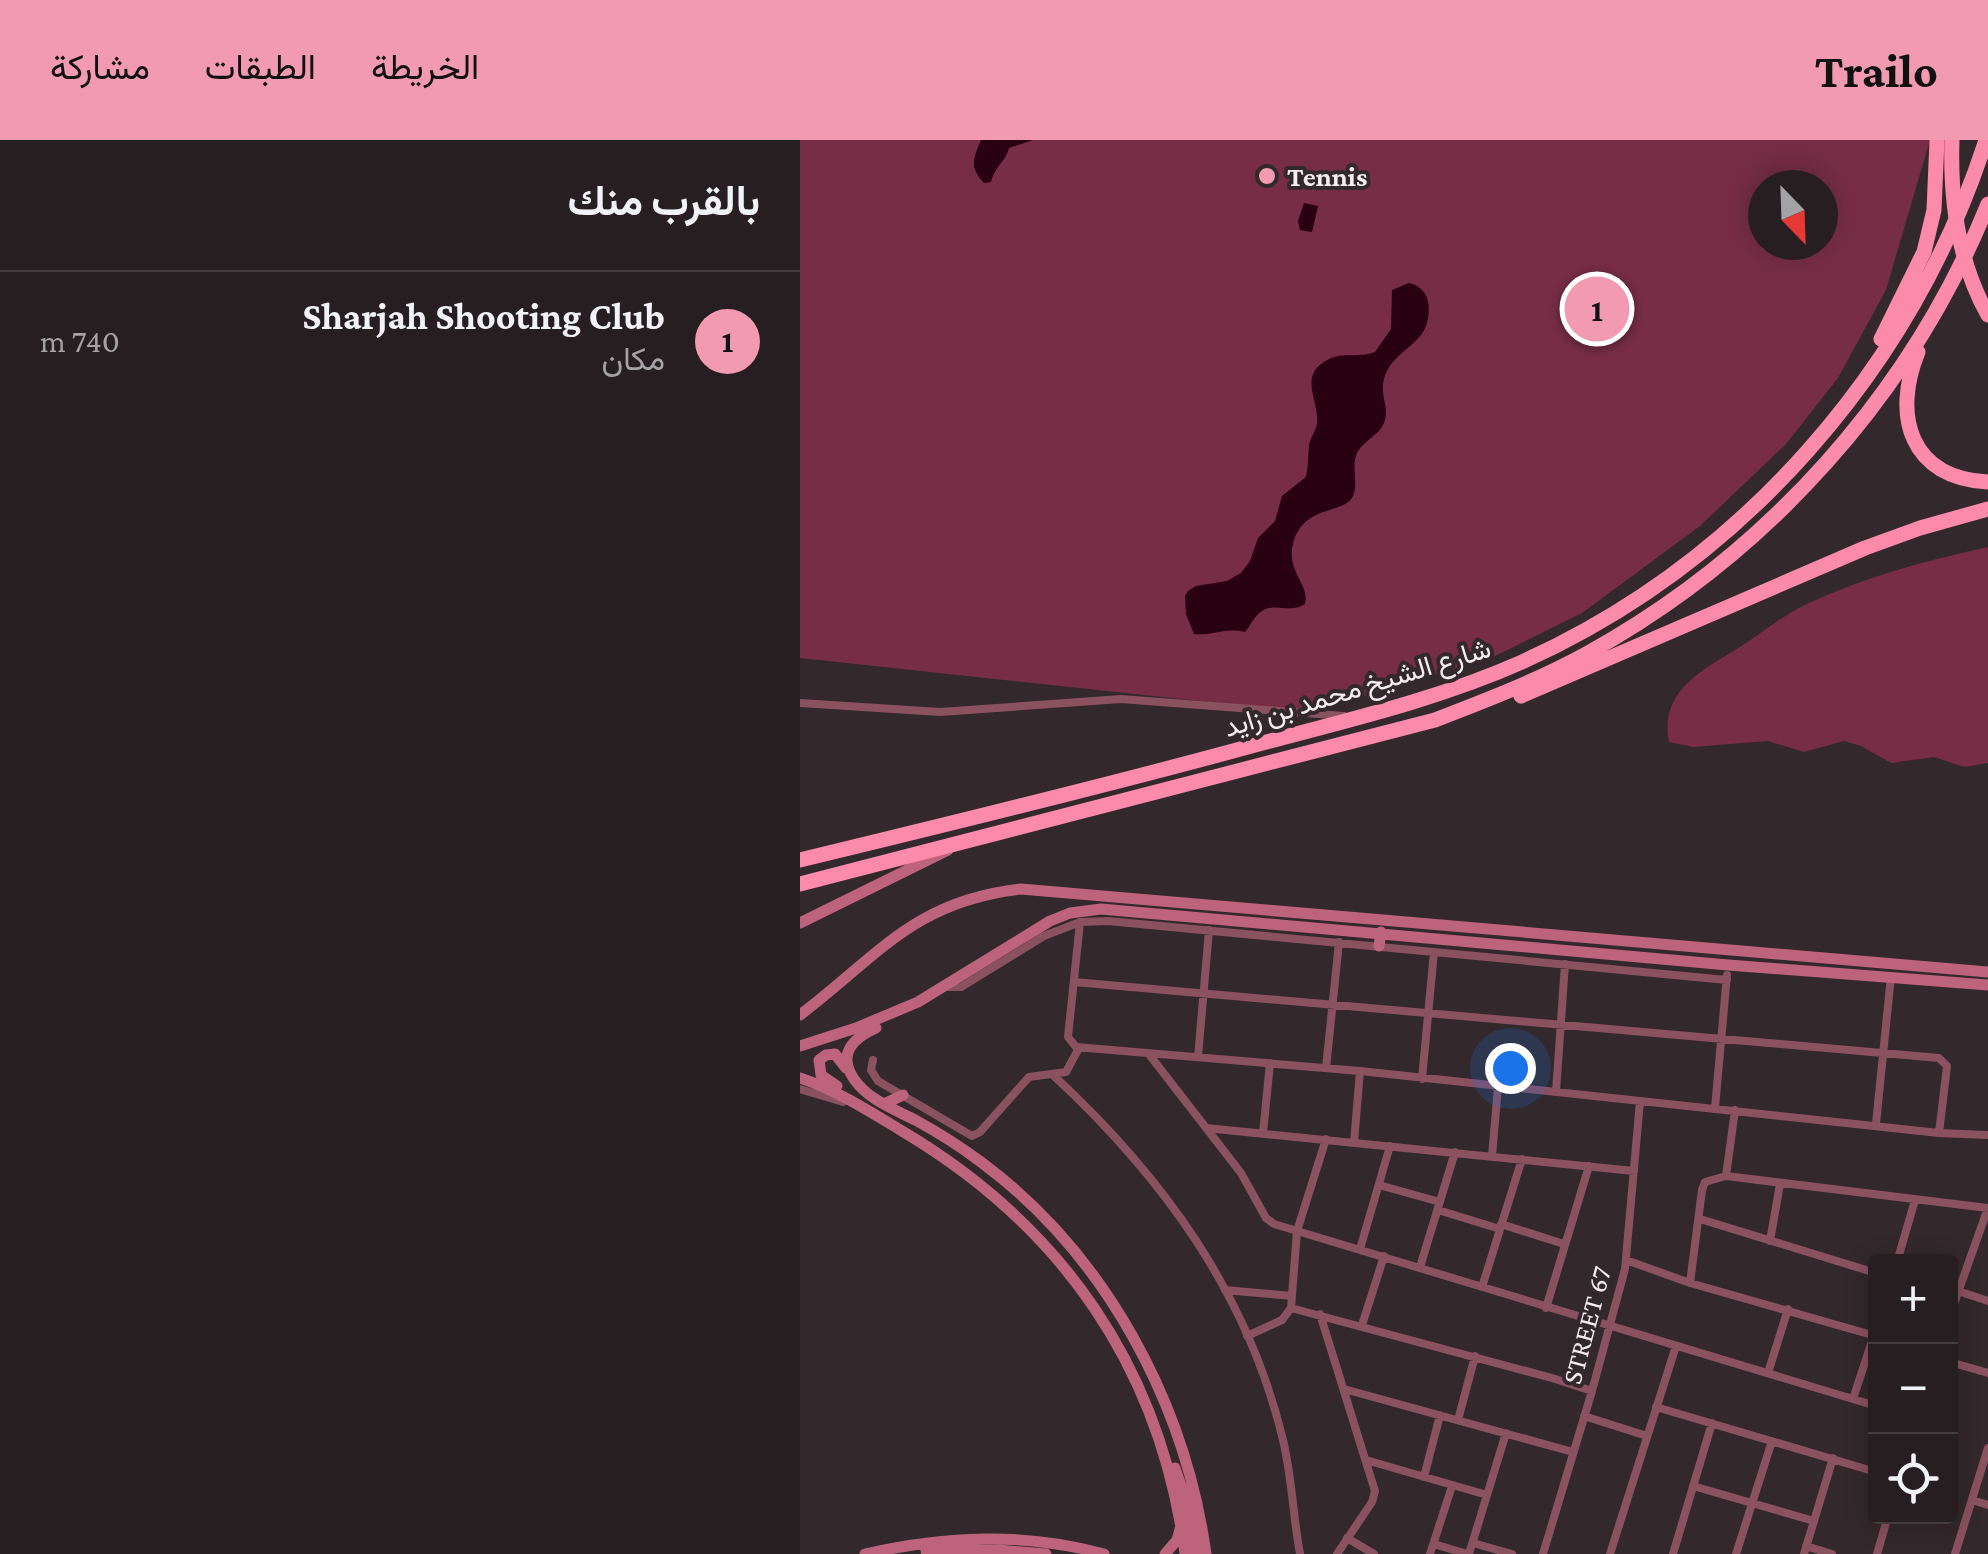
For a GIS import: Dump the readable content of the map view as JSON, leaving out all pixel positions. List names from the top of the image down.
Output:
{
  "streets": {
    "highway": ["شارع الشيخ محمد بن زايد"],
    "street": ["STREET 67"]
  },
  "places": ["Tennis"],
  "north": "bottom right",
  "page": {
    "header": "Trailo",
    "nav": ["الخريطة", "الطبقات", "مشاركة"],
    "heading": "بالقرب منك",
    "list": [
      {
        "mark": "1",
        "name": "Sharjah Shooting Club",
        "note": "مكان",
        "value": "740 m"
      }
    ],
    "pins": "1",
    "map_buttons": ["+", "−"]
  }
}
